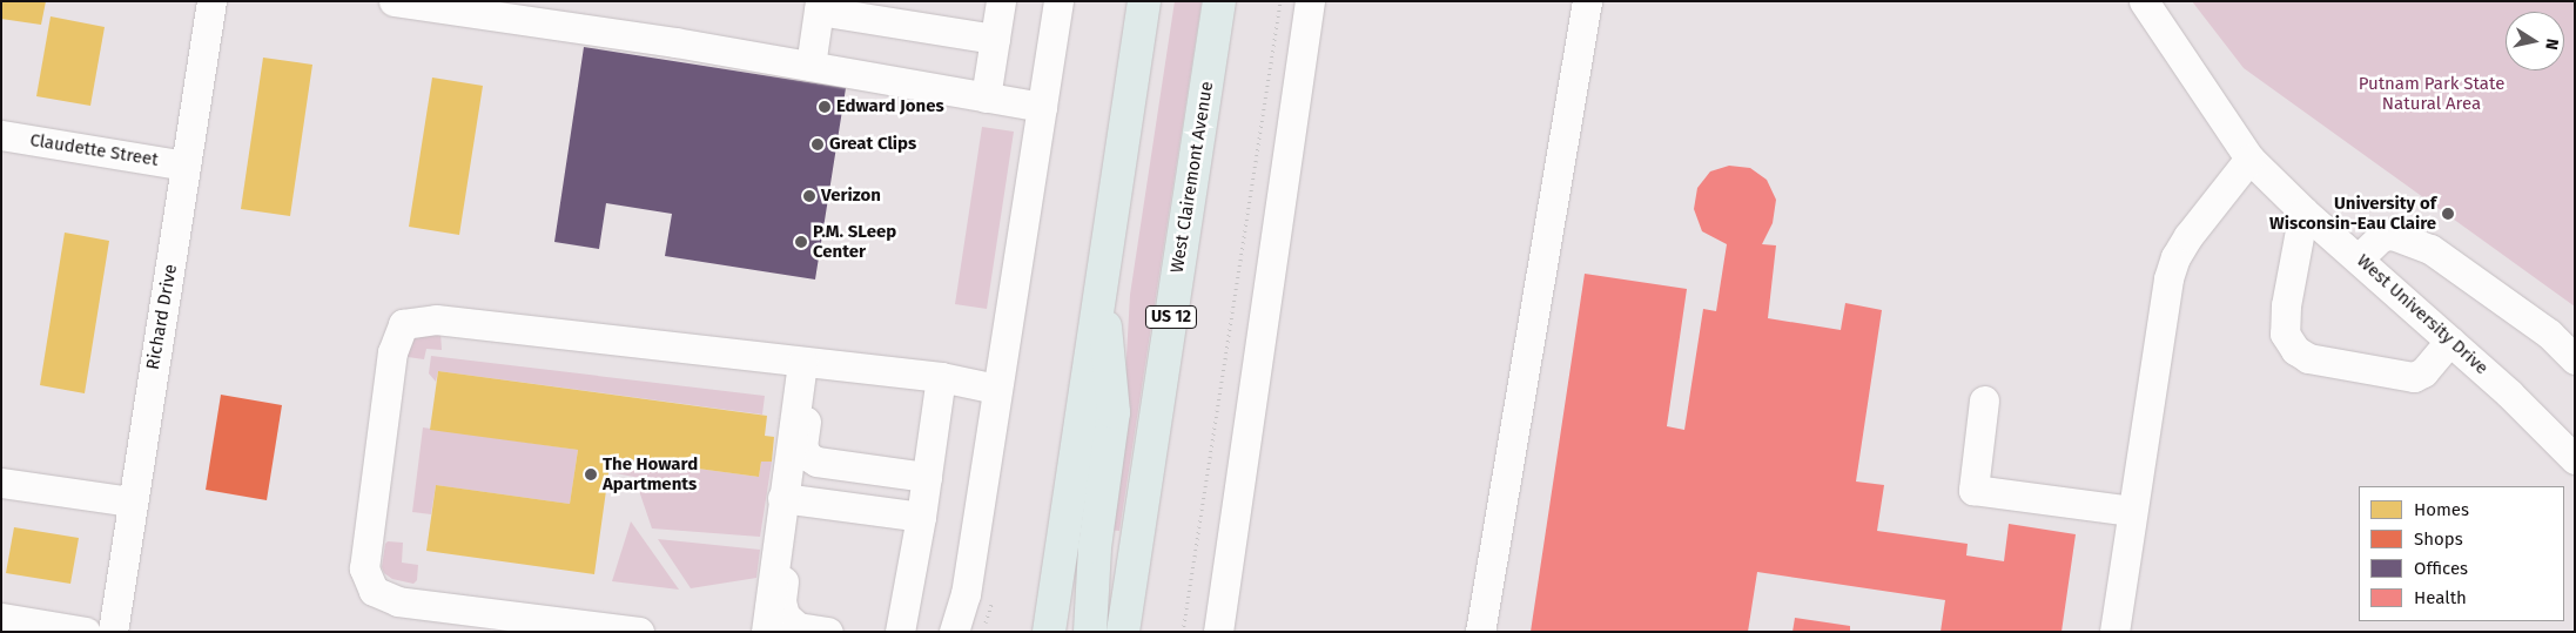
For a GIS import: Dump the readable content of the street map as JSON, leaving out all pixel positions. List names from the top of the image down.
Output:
{
  "streets": {
    "main road": ["West Clairemont Avenue", "US 12"],
    "street": ["Claudette Street", "West University Drive", "Richard Drive"]
  },
  "crossings": [
    ["Claudette Street", "Richard Drive"]
  ],
  "parks": ["Putnam Park State Natural Area"],
  "places": [
    "Edward Jones",
    "Great Clips",
    "Verizon",
    "University of Wisconsin-Eau Claire",
    "P.M. SLeep Center",
    "The Howard Apartments"
  ],
  "legend": [
    "Homes",
    "Shops",
    "Offices",
    "Health"
  ],
  "north": "right"
}
